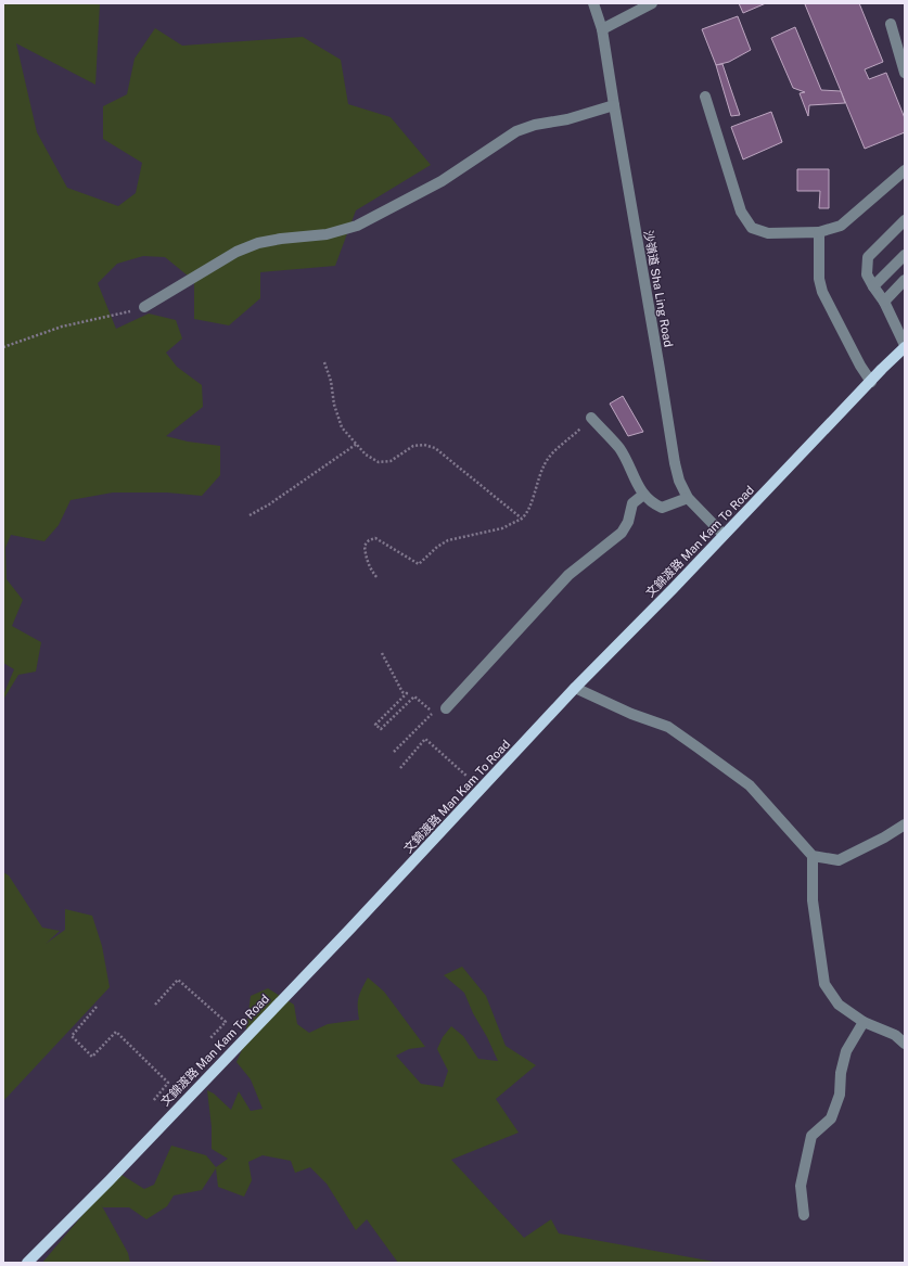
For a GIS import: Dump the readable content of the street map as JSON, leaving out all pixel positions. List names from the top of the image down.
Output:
{
  "streets": {
    "main road": ["文錦渡路 Man Kam To Road"],
    "street": ["沙嶺道 Sha Ling Road"]
  },
  "crossings": [
    ["沙嶺道 Sha Ling Road", "文錦渡路 Man Kam To Road"]
  ]
}
